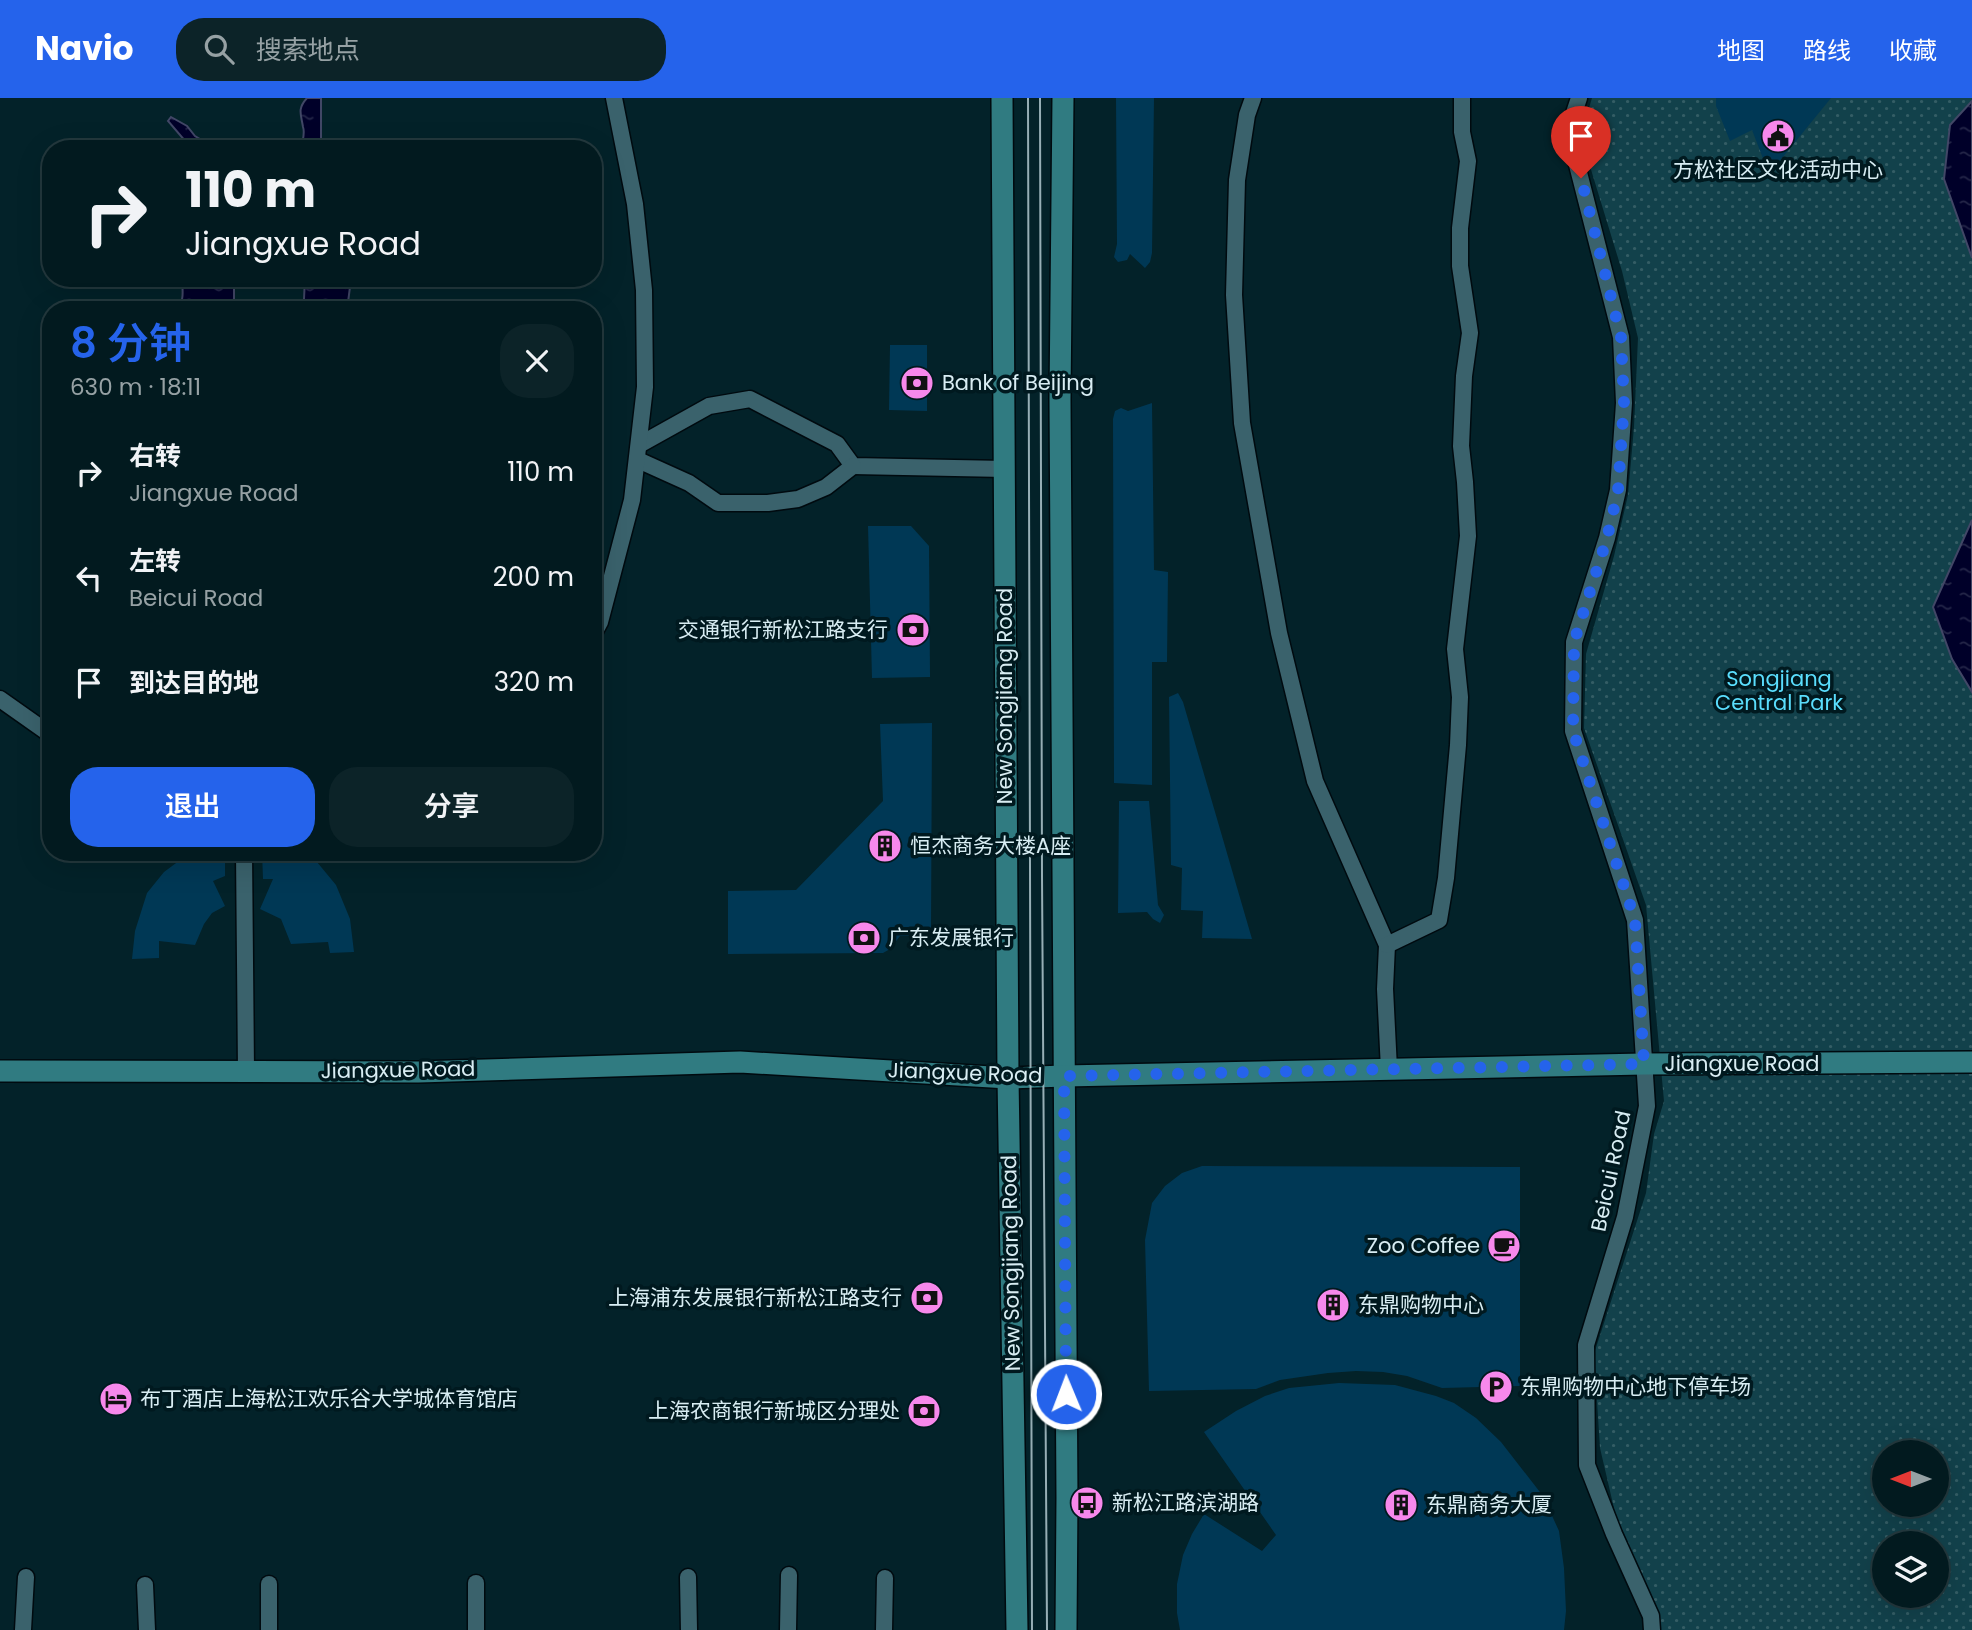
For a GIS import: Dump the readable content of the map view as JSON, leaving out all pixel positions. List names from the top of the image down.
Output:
{
  "streets": {
    "main road": ["New Songjiang Road", "Jiangxue Road"],
    "street": ["Beicui Road"]
  },
  "crossings": [
    ["New Songjiang Road", "Jiangxue Road"],
    ["Jiangxue Road", "Beicui Road"]
  ],
  "parks": ["Songjiang Central Park"],
  "places": {
    "public building": ["方松社区文化活动中心"],
    "bank": [
      "Bank of Beijing",
      "交通银行新松江路支行",
      "广东发展银行",
      "上海浦东发展银行新松江路支行",
      "上海农商银行新城区分理处"
    ],
    "building": ["恒杰商务大楼A座", "东鼎购物中心", "东鼎商务大厦"],
    "cafe": ["Zoo Coffee"],
    "parking": ["东鼎购物中心地下停车场"],
    "hotel": ["布丁酒店上海松江欢乐谷大学城体育馆店"],
    "bus stop": ["新松江路滨湖路"]
  },
  "north": "left",
  "page": {
    "header": "Navio",
    "search": "搜索地点",
    "nav": ["地图", "路线", "收藏"],
    "turn": ["110 m", "Jiangxue Road"],
    "heading": ["8 分钟", "630 m · 18:11"],
    "list": [
      {
        "name": "右转",
        "note": "Jiangxue Road",
        "value": "110 m"
      },
      {
        "name": "左转",
        "note": "Beicui Road",
        "value": "200 m"
      },
      {
        "name": "到达目的地",
        "value": "320 m"
      }
    ],
    "buttons": ["退出", "分享"]
  }
}
